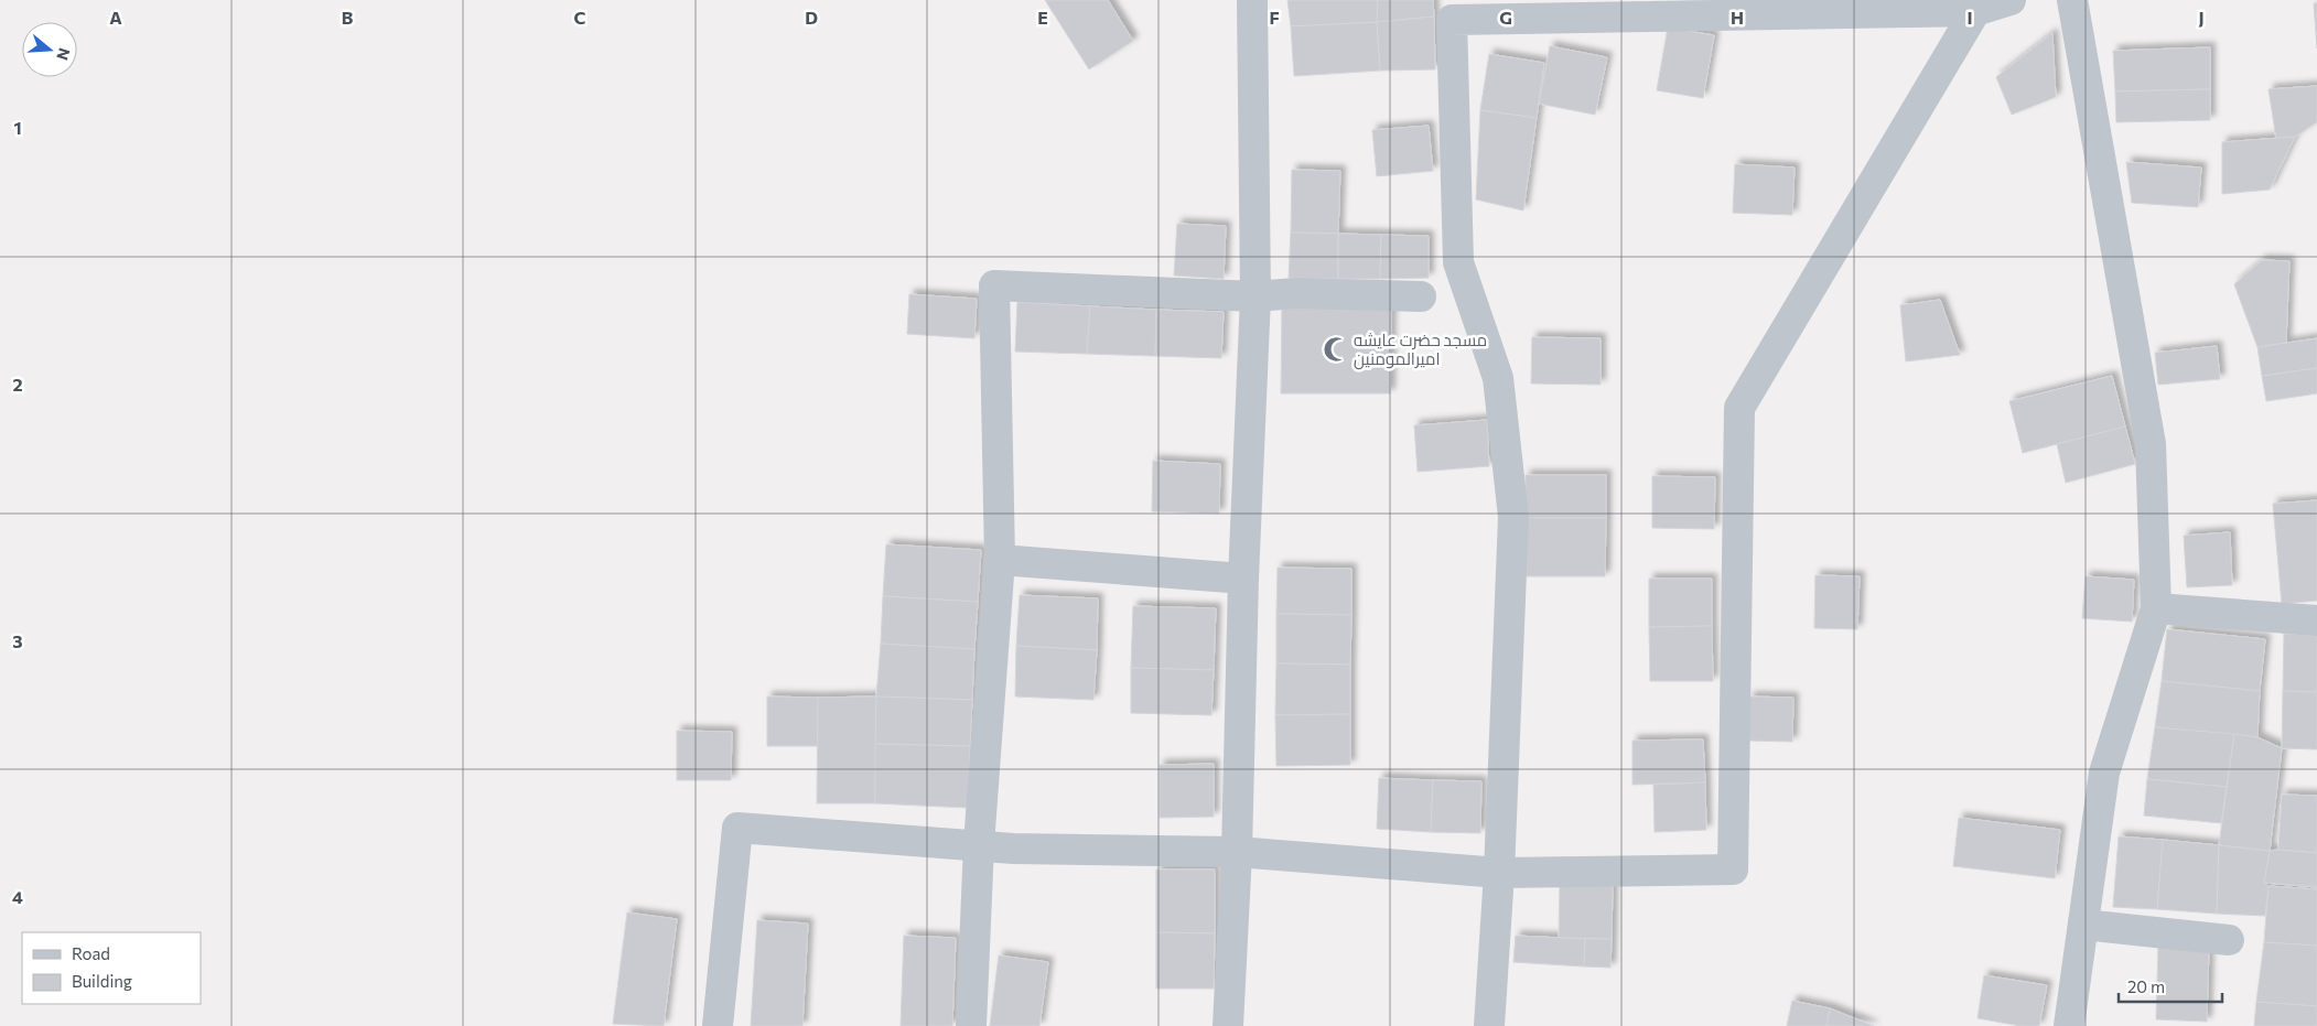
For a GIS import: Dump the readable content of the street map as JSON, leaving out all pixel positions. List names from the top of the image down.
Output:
{
  "places": {
    "mosque": ["مسجد حضرت عایشه امیرالمومنین"]
  },
  "legend": ["Road", "Building"],
  "scale_bar": "20 m",
  "north": "right",
  "grid": {
    "columns": [
      "A",
      "B",
      "C",
      "D",
      "E",
      "F",
      "G",
      "H",
      "I",
      "J"
    ],
    "rows": [
      "1",
      "2",
      "3",
      "4"
    ]
  }
}
